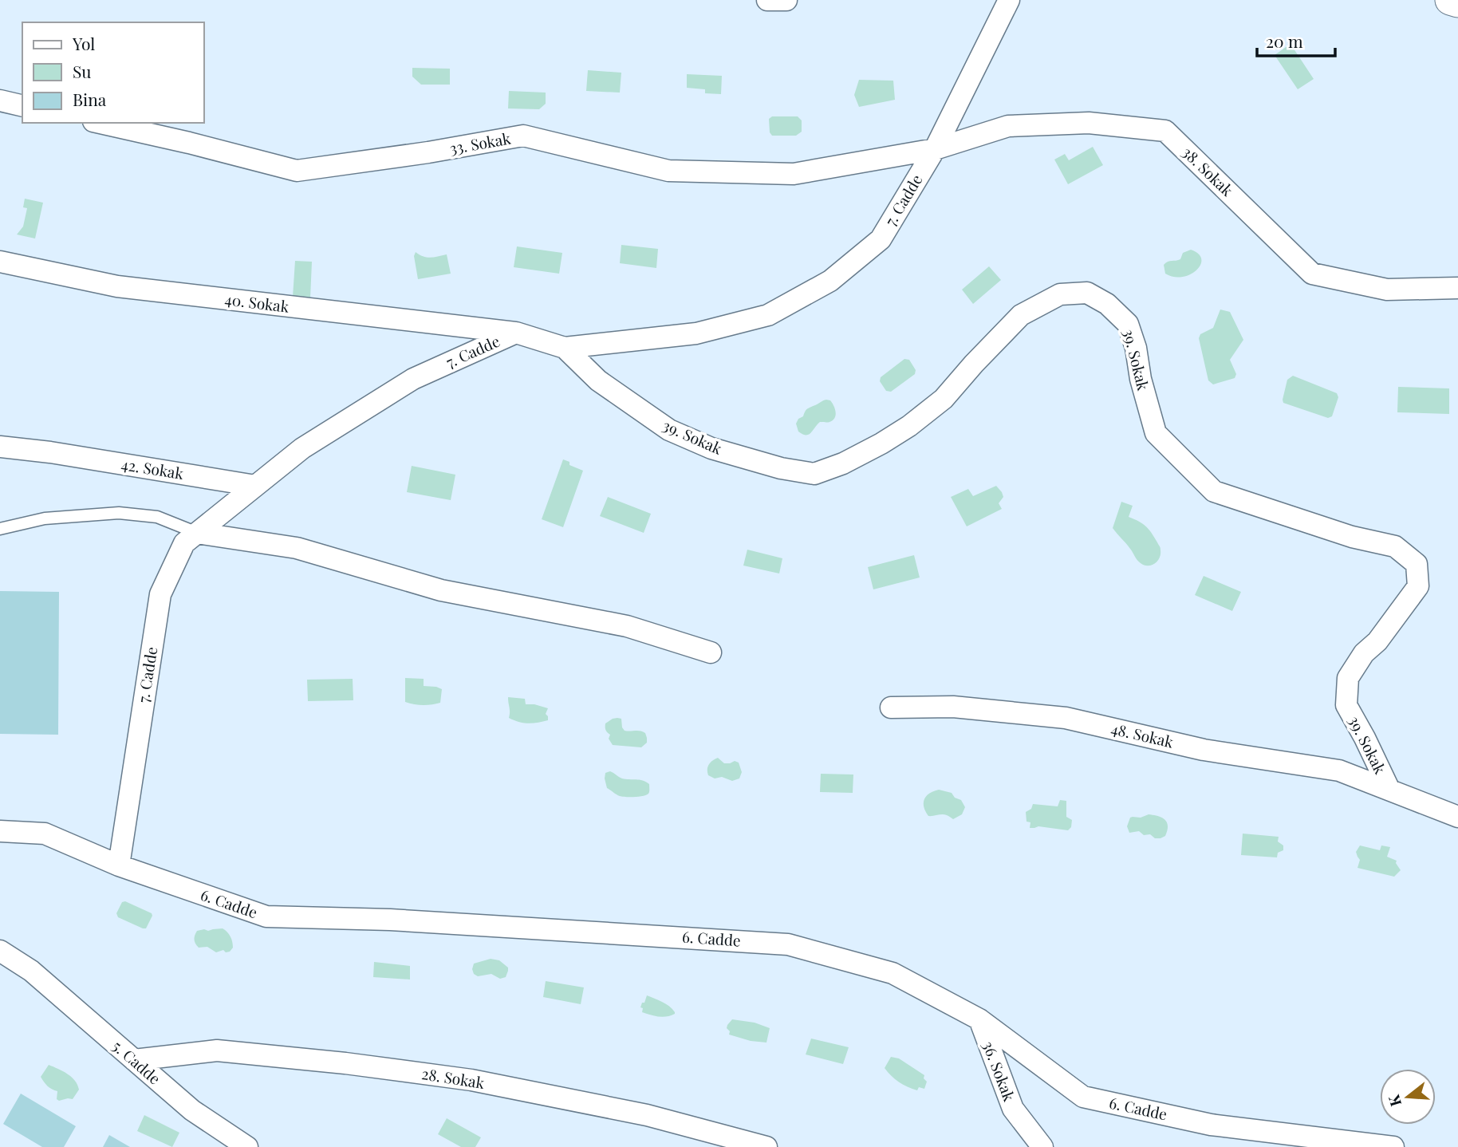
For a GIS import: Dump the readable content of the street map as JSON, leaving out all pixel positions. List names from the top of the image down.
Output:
{
  "streets": {
    "street": [
      "33. Sokak",
      "38. Sokak",
      "7. Cadde",
      "40. Sokak",
      "39. Sokak",
      "42. Sokak",
      "48. Sokak",
      "6. Cadde",
      "5. Cadde",
      "36. Sokak",
      "28. Sokak"
    ]
  },
  "crossings": [
    ["33. Sokak", "38. Sokak"],
    ["33. Sokak", "7. Cadde"],
    ["38. Sokak", "7. Cadde"],
    ["7. Cadde", "40. Sokak"],
    ["7. Cadde", "39. Sokak"],
    ["7. Cadde", "42. Sokak"],
    ["7. Cadde", "6. Cadde"],
    ["39. Sokak", "48. Sokak"],
    ["6. Cadde", "36. Sokak"],
    ["5. Cadde", "28. Sokak"]
  ],
  "legend": ["Yol", "Su", "Bina"],
  "scale_bar": "20 m",
  "north": "left"
}
